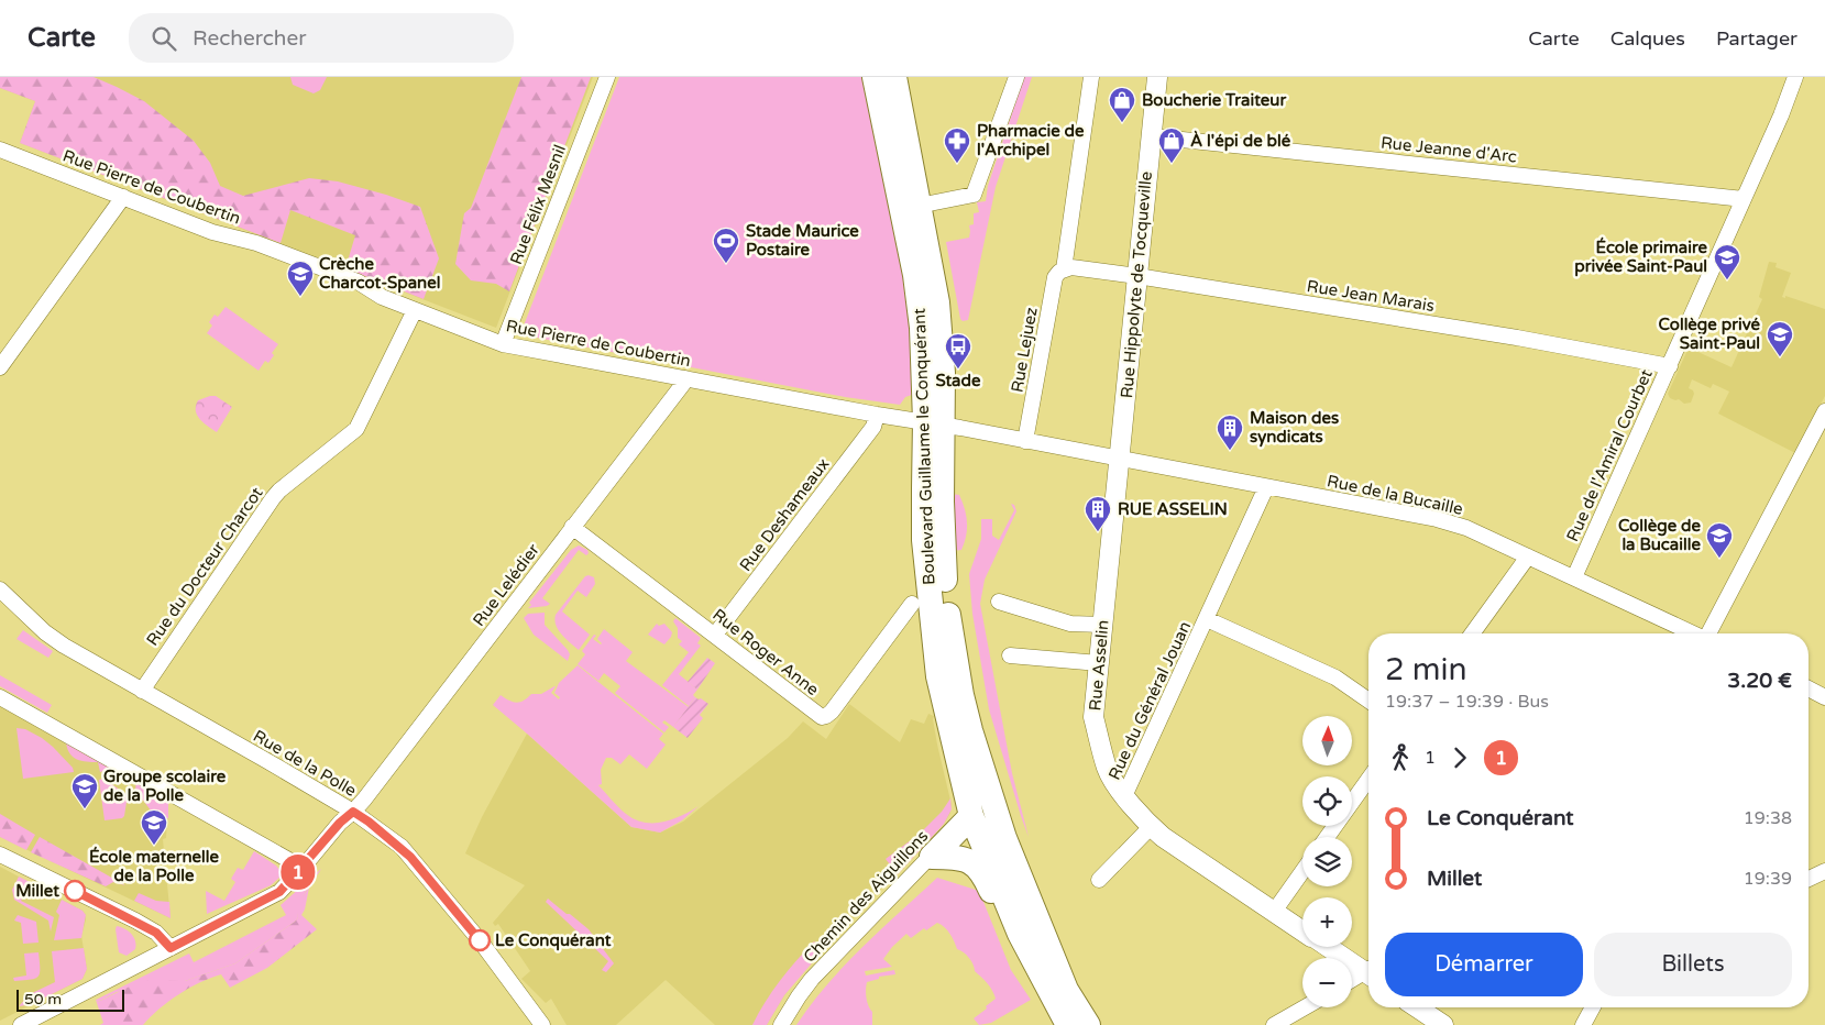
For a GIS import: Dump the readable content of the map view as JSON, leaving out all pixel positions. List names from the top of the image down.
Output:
{
  "streets": {
    "main road": ["Boulevard Guillaume le Conquérant"],
    "street": [
      "Rue Jeanne d'Arc",
      "Rue Pierre de Coubertin",
      "Rue Félix Mesnil",
      "Rue Hippolyte de Tocqueville",
      "Rue Jean Marais",
      "Rue Lejuez",
      "Rue de l'Amiral Courbet",
      "Rue de la Bucaille",
      "Rue Deshameaux",
      "Rue du Docteur Charcot",
      "Rue Lelédier",
      "Rue Roger Anne",
      "Rue Asselin",
      "Rue du Général Jouan",
      "Rue de la Polle",
      "Chemin des Aiguillons"
    ]
  },
  "crossings": [
    ["Rue Jeanne d'Arc", "Rue Hippolyte de Tocqueville"],
    ["Rue Jeanne d'Arc", "Rue de l'Amiral Courbet"],
    ["Rue Pierre de Coubertin", "Rue Félix Mesnil"],
    ["Rue Pierre de Coubertin", "Rue Hippolyte de Tocqueville"],
    ["Rue Pierre de Coubertin", "Rue Lejuez"],
    ["Rue Pierre de Coubertin", "Boulevard Guillaume le Conquérant"],
    ["Rue Pierre de Coubertin", "Rue de la Bucaille"],
    ["Rue Pierre de Coubertin", "Rue Deshameaux"],
    ["Rue Pierre de Coubertin", "Rue du Docteur Charcot"],
    ["Rue Pierre de Coubertin", "Rue Lelédier"],
    ["Rue Pierre de Coubertin", "Rue Asselin"],
    ["Rue Hippolyte de Tocqueville", "Rue Jean Marais"],
    ["Rue Hippolyte de Tocqueville", "Rue de la Bucaille"],
    ["Rue Hippolyte de Tocqueville", "Rue Asselin"],
    ["Rue Jean Marais", "Rue Lejuez"],
    ["Rue Jean Marais", "Rue de l'Amiral Courbet"],
    ["Boulevard Guillaume le Conquérant", "Chemin des Aiguillons"],
    ["Rue de l'Amiral Courbet", "Rue de la Bucaille"],
    ["Rue de la Bucaille", "Rue Asselin"],
    ["Rue de la Bucaille", "Rue du Général Jouan"],
    ["Rue Deshameaux", "Rue Roger Anne"],
    ["Rue du Docteur Charcot", "Rue de la Polle"],
    ["Rue Lelédier", "Rue Roger Anne"],
    ["Rue Lelédier", "Rue de la Polle"],
    ["Rue Asselin", "Rue du Général Jouan"]
  ],
  "places": {
    "shop": ["Boucherie Traiteur", "À l'épi de blé"],
    "pharmacy": ["Pharmacie de l'Archipel"],
    "sports": ["Stade Maurice Postaire"],
    "school or university": [
      "École primaire privée Saint-Paul",
      "Crèche Charcot-Spanel",
      "Collège privé Saint-Paul",
      "Collège de la Bucaille",
      "Groupe scolaire de la Polle",
      "École maternelle de la Polle"
    ],
    "bus stop": ["Stade"],
    "building": ["Maison des syndicats", "RUE ASSELIN"],
    "other": ["Millet", "Le Conquérant"]
  },
  "lines": ["bus line 1"],
  "scale_bar": "50 m",
  "north": "top",
  "page": {
    "header": "Carte",
    "search": "Rechercher",
    "nav": ["Carte", "Calques", "Partager"],
    "on_map": "1",
    "heading": ["2 min", "19:37 – 19:39 · Bus", "3.20 €"],
    "map_buttons": ["+", "−"],
    "legs": ["1", "1"],
    "list": [
      {
        "name": "Le Conquérant",
        "value": "19:38"
      },
      {
        "name": "Millet",
        "value": "19:39"
      }
    ],
    "buttons": ["Démarrer", "Billets"],
    "scale": "50 m"
  }
}
